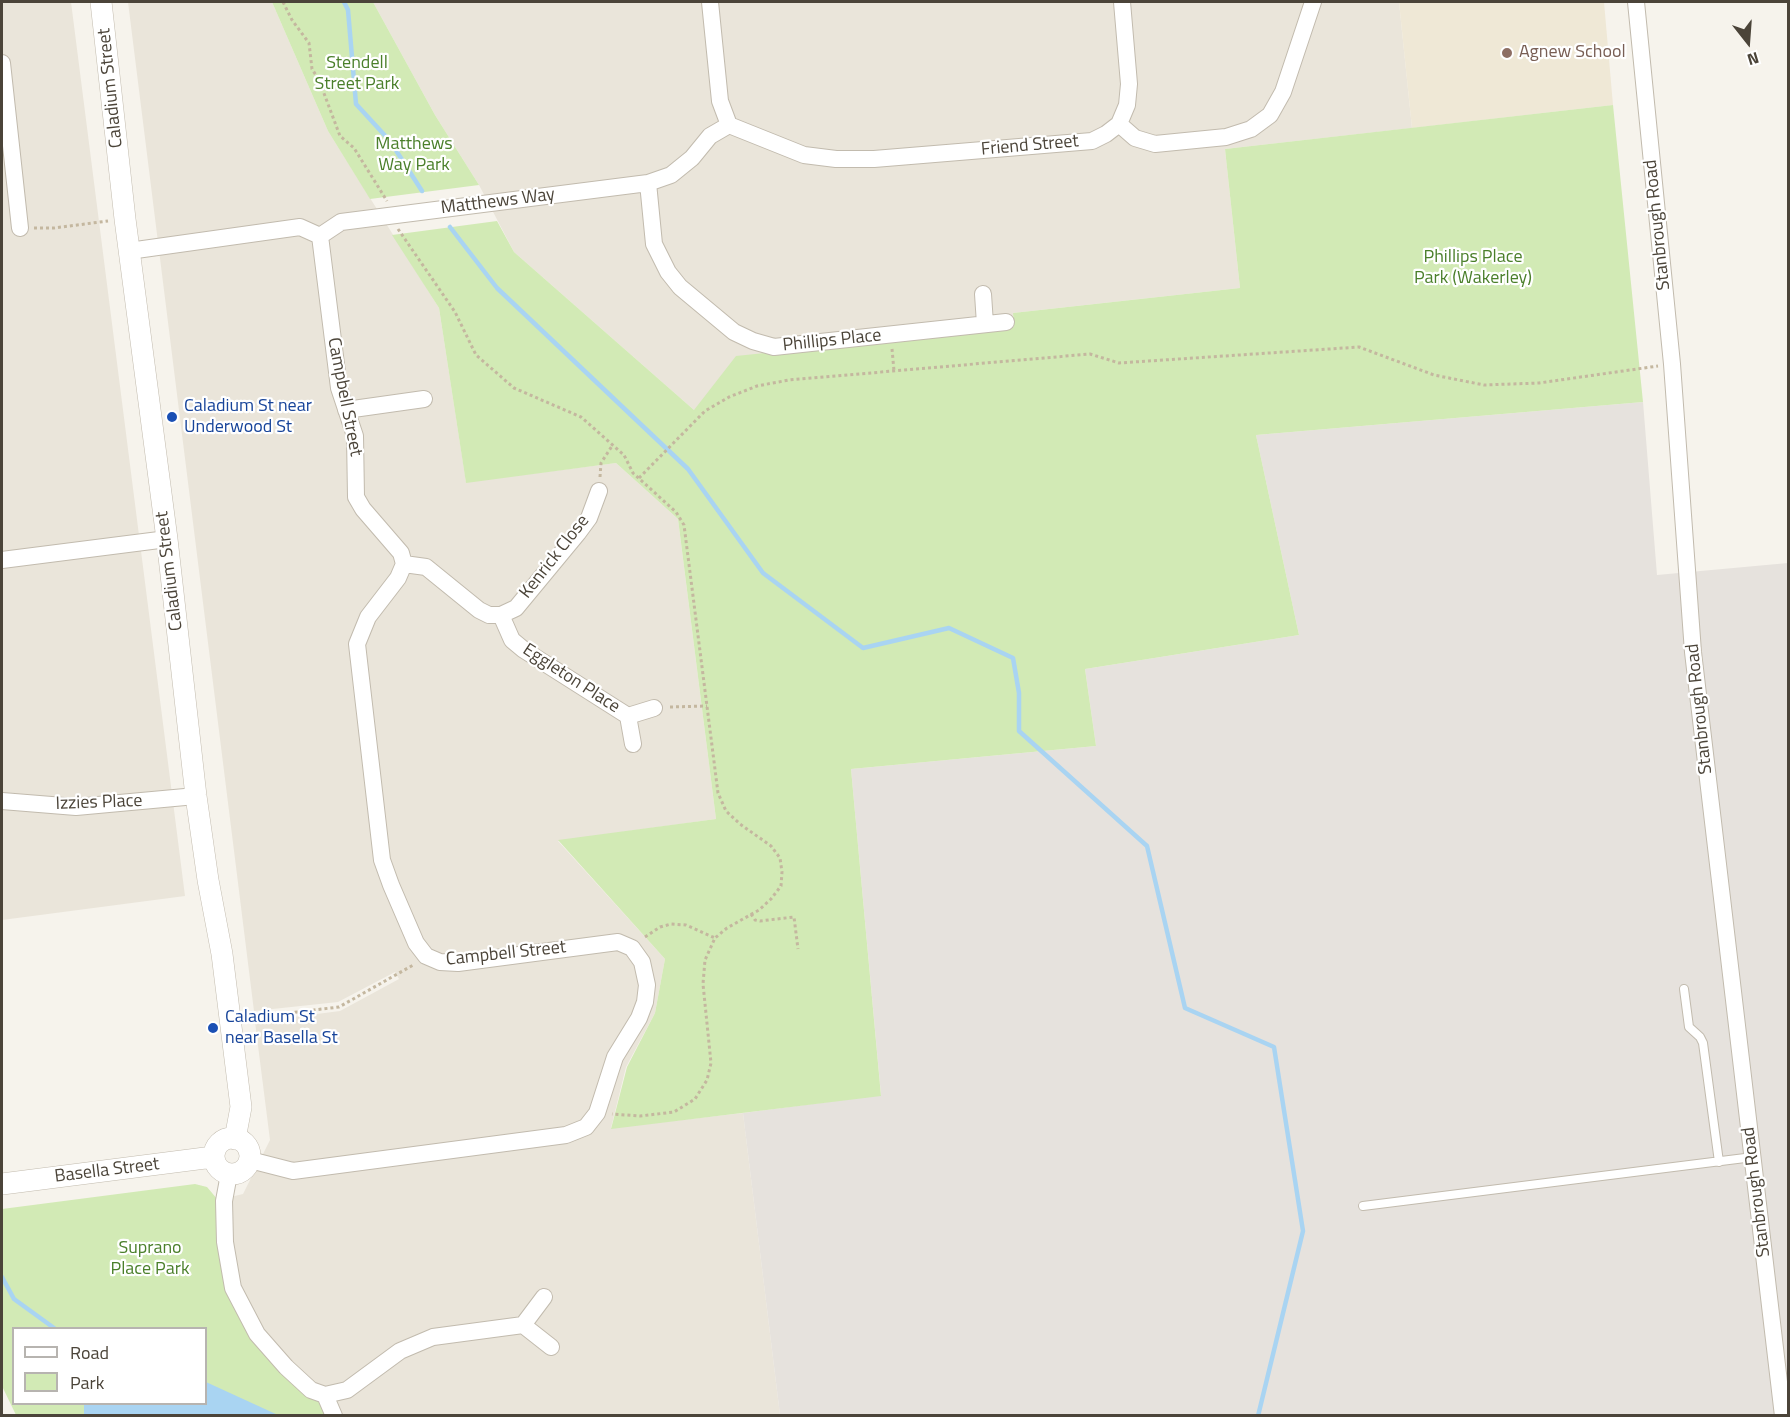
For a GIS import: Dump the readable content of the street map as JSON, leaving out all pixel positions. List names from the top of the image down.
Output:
{
  "streets": {
    "street": [
      "Caladium Street",
      "Friend Street",
      "Matthews Way",
      "Stanbrough Road",
      "Phillips Place",
      "Campbell Street",
      "Kenrick Close",
      "Eggleton Place",
      "Izzies Place",
      "Basella Street"
    ]
  },
  "crossings": [
    ["Caladium Street", "Izzies Place"],
    ["Caladium Street", "Basella Street"],
    ["Friend Street", "Matthews Way"],
    ["Matthews Way", "Phillips Place"],
    ["Matthews Way", "Campbell Street"],
    ["Kenrick Close", "Eggleton Place"]
  ],
  "parks": [
    "Stendell Street Park",
    "Matthews Way Park",
    "Phillips Place Park (Wakerley)",
    "Suprano Place Park"
  ],
  "places": ["Agnew School", "Caladium St near Underwood St", "Caladium St near Basella St"],
  "legend": ["Road", "Park"],
  "north": "bottom"
}
